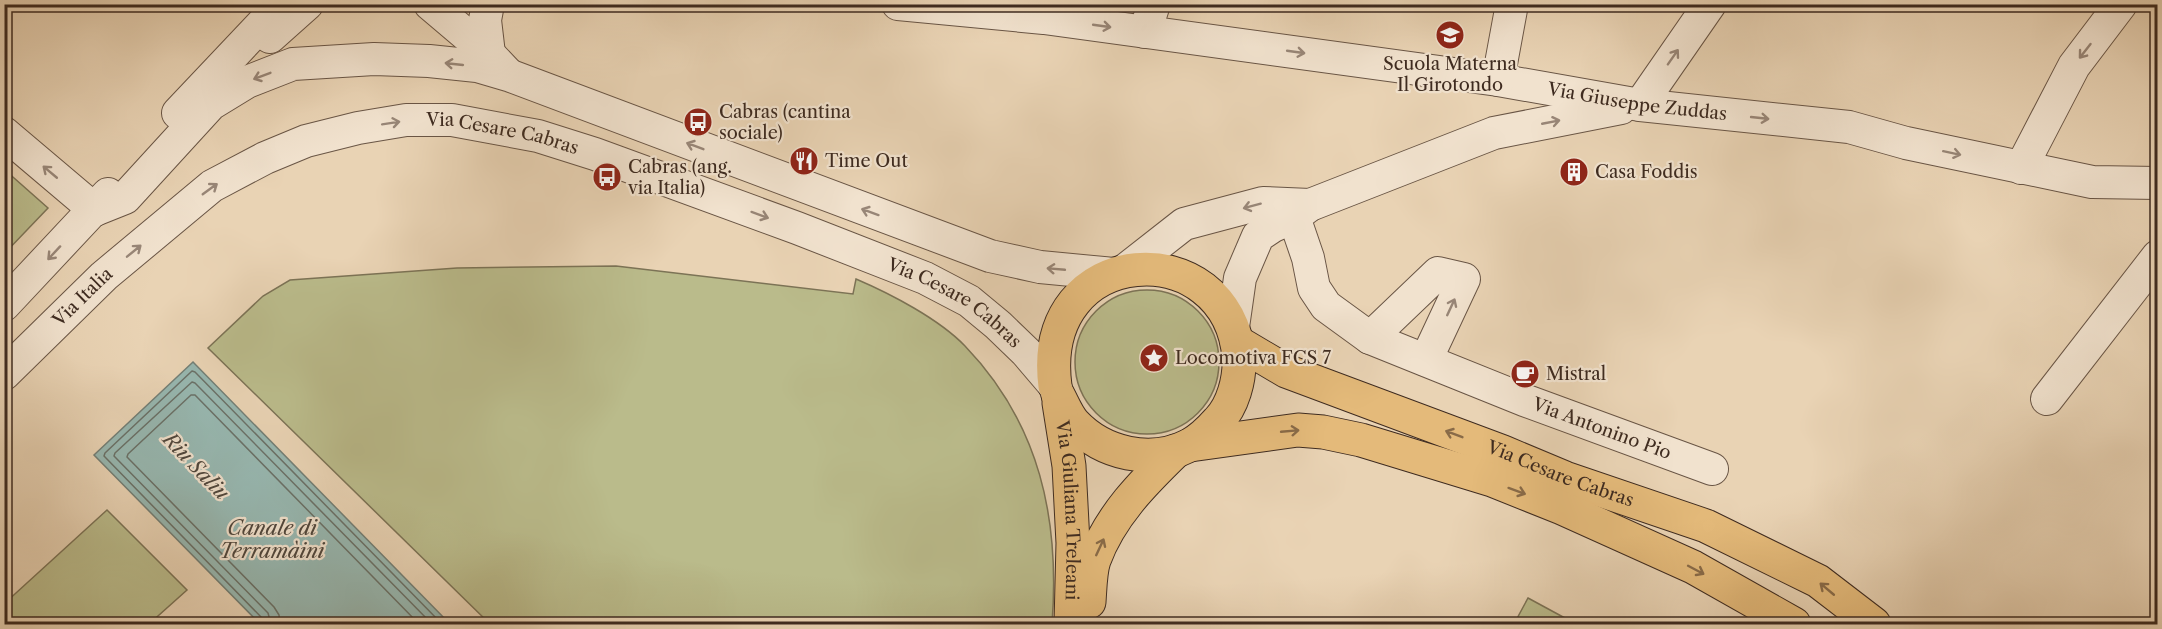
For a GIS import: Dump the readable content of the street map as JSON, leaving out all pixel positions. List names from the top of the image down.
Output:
{
  "streets": {
    "main road": ["Via Cesare Cabras", "Via Giuliana Treleani"],
    "street": ["Via Giuseppe Zuddas", "Via Italia", "Via Antonino Pio"]
  },
  "crossings": [
    ["Via Cesare Cabras", "Via Italia"],
    ["Via Cesare Cabras", "Via Giuliana Treleani"]
  ],
  "one_way": ["Via Giuseppe Zuddas"],
  "water": ["Riu Saliu", "Canale di Terramàini"],
  "places": {
    "school or university": ["Scuola Materna Il Girotondo"],
    "bus stop": ["Cabras (cantina sociale)", "Cabras (ang. via Italia)"],
    "restaurant": ["Time Out"],
    "building": ["Casa Foddis"],
    "place": ["Locomotiva FCS 7"],
    "cafe": ["Mistral"]
  }
}
